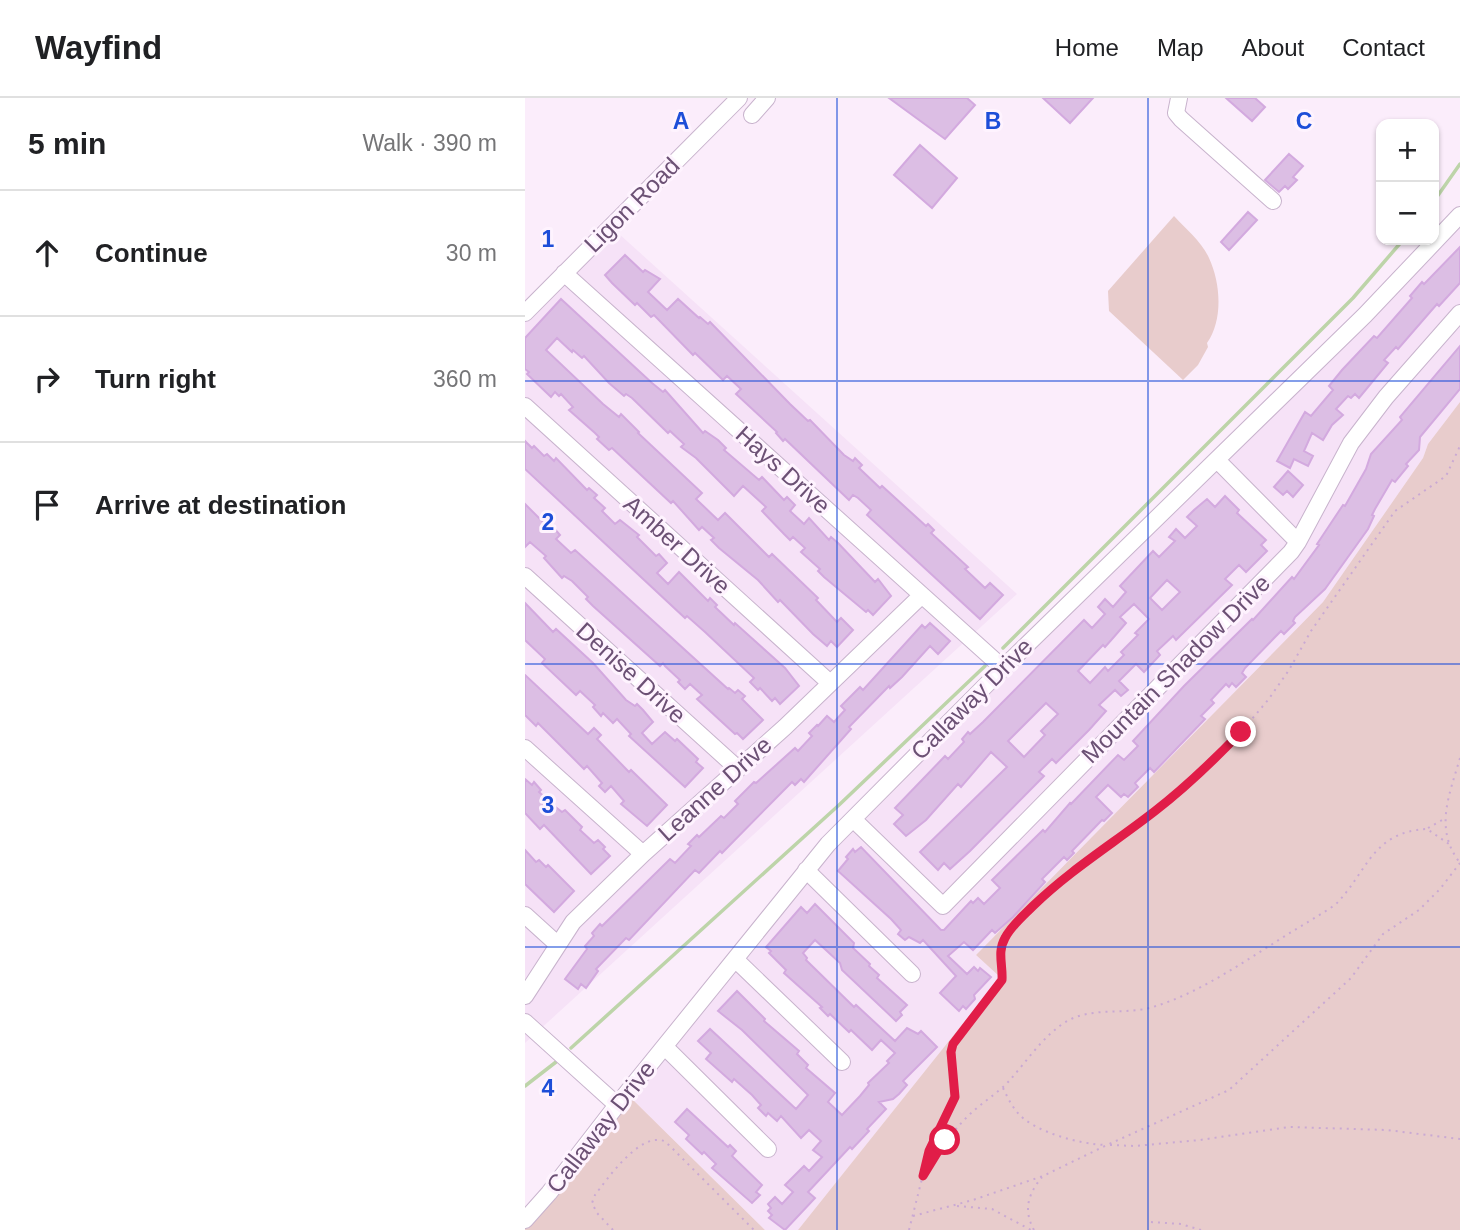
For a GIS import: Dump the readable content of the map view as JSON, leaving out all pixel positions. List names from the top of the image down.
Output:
{
  "streets": {
    "street": [
      "Ligon Road",
      "Hays Drive",
      "Amber Drive",
      "Mountain Shadow Drive",
      "Denise Drive",
      "Callaway Drive",
      "Leanne Drive"
    ]
  },
  "crossings": [
    ["Ligon Road", "Hays Drive"],
    ["Hays Drive", "Callaway Drive"],
    ["Hays Drive", "Leanne Drive"],
    ["Amber Drive", "Leanne Drive"],
    ["Mountain Shadow Drive", "Callaway Drive"],
    ["Denise Drive", "Leanne Drive"]
  ],
  "page": {
    "header": "Wayfind",
    "nav": [
      "Home",
      "Map",
      "About",
      "Contact"
    ],
    "heading": ["5 min", "Walk · 390 m"],
    "map_buttons": ["+", "−"],
    "list": [
      ["Continue", "30 m"],
      ["Turn right", "360 m"],
      "Arrive at destination"
    ]
  },
  "grid": {
    "columns": ["A", "B", "C"],
    "rows": [
      "1",
      "2",
      "3",
      "4"
    ]
  }
}
